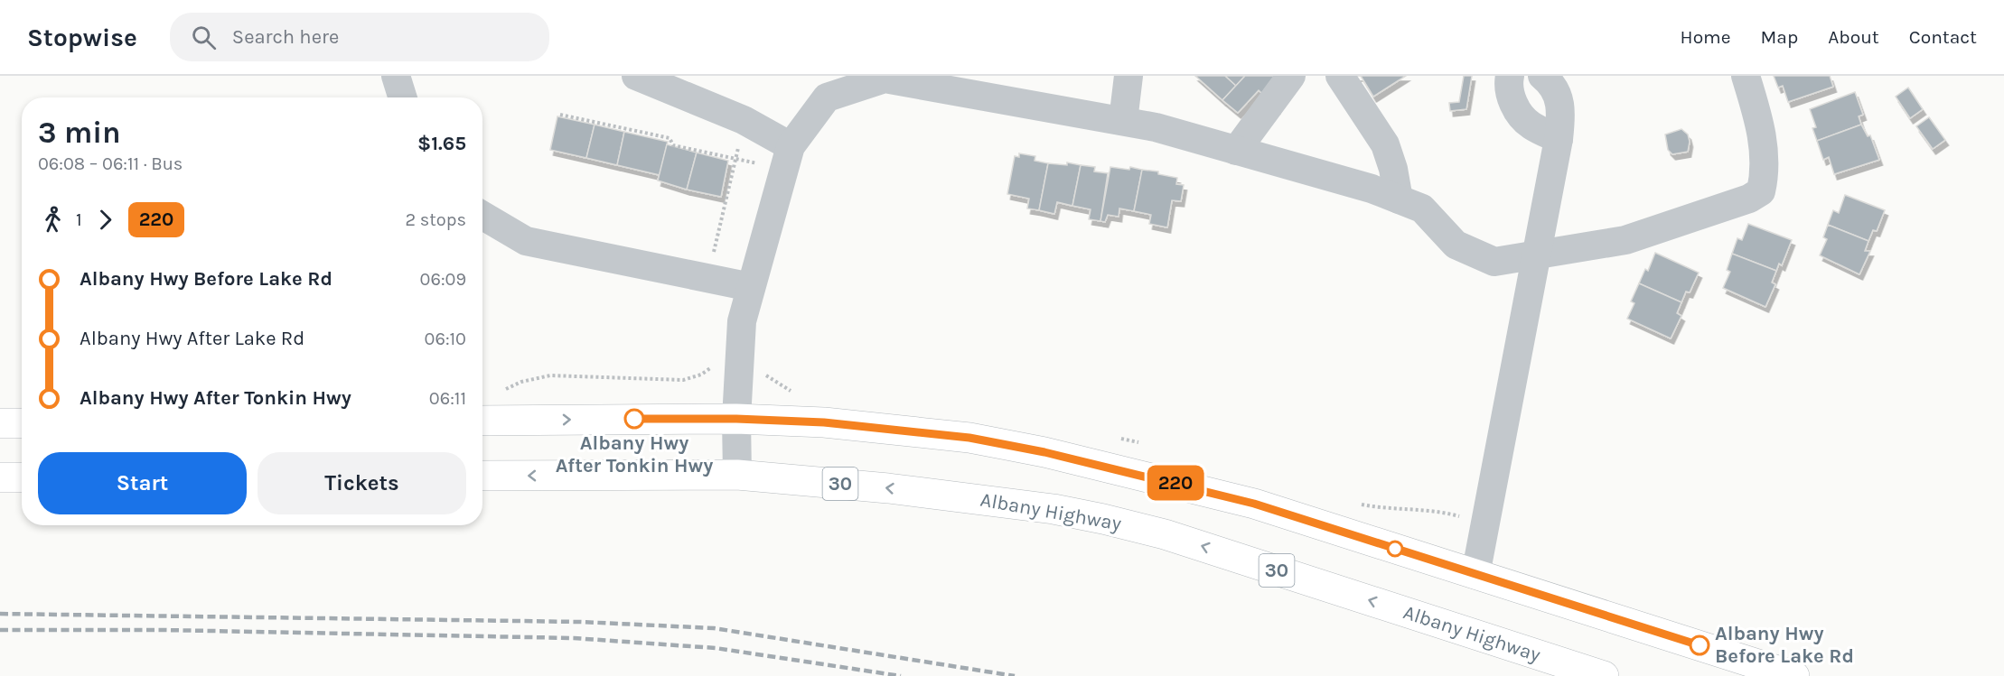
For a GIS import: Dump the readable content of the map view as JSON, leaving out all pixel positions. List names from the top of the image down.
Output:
{
  "streets": {
    "highway": ["30", "Albany Highway"]
  },
  "places": ["Albany Hwy After Tonkin Hwy", "Albany Hwy Before Lake Rd"],
  "lines": ["bus line 220"],
  "page": {
    "header": "Stopwise",
    "search": "Search here",
    "nav": [
      "Home",
      "Map",
      "About",
      "Contact"
    ],
    "on_map": "220",
    "heading": ["3 min", "06:08 – 06:11 · Bus", "$1.65"],
    "legs": ["1", "220", "2 stops"],
    "list": [
      {
        "name": "Albany Hwy Before Lake Rd",
        "value": "06:09"
      },
      {
        "name": "Albany Hwy After Lake Rd",
        "value": "06:10"
      },
      {
        "name": "Albany Hwy After Tonkin Hwy",
        "value": "06:11"
      }
    ],
    "buttons": ["Start", "Tickets"]
  }
}
